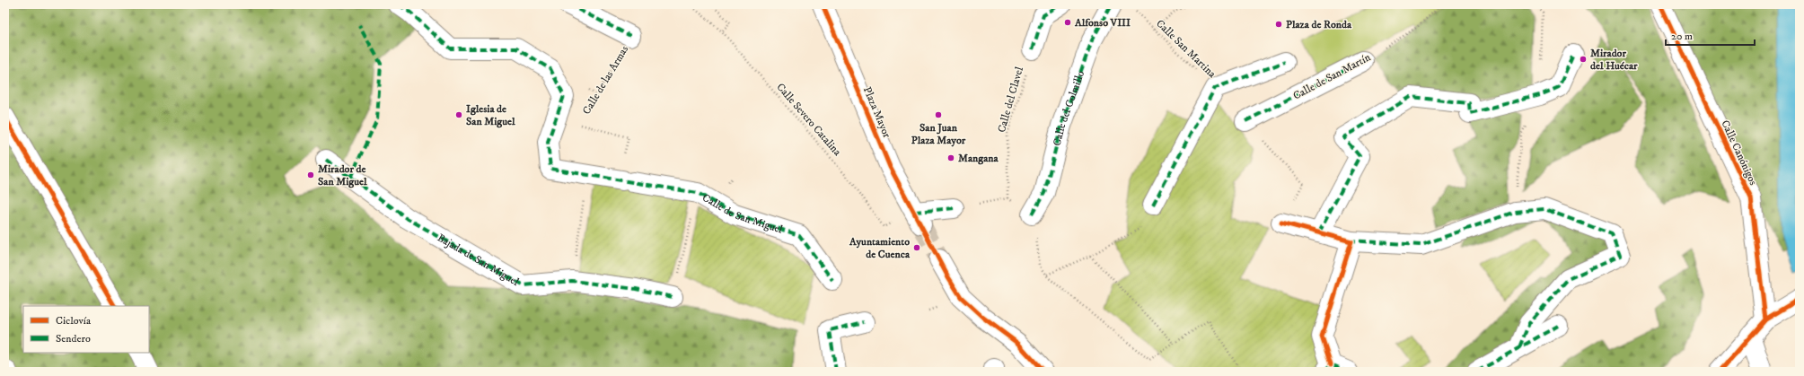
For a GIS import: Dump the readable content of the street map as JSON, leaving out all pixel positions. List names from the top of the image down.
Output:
{
  "streets": {
    "street": [
      "Calle de San Martín",
      "Calle de las Armas",
      "Calle del Colmillo",
      "Plaza Mayor",
      "Calle Canónigos",
      "Calle de San Miguel",
      "Bajada de San Miguel"
    ],
    "path": ["Calle San Martina", "Calle del Clavel", "Calle Severo Catalina"]
  },
  "crossings": [
    ["Plaza Mayor", "Calle Severo Catalina"]
  ],
  "places": [
    "Alfonso VIII",
    "Plaza de Ronda",
    "Mirador del Huécar",
    "Iglesia de San Miguel",
    "San Juan Plaza Mayor",
    "Mangana",
    "Mirador de San Miguel",
    "Ayuntamiento de Cuenca"
  ],
  "legend": ["Ciclovía", "Sendero"],
  "scale_bar": "20 m"
}
